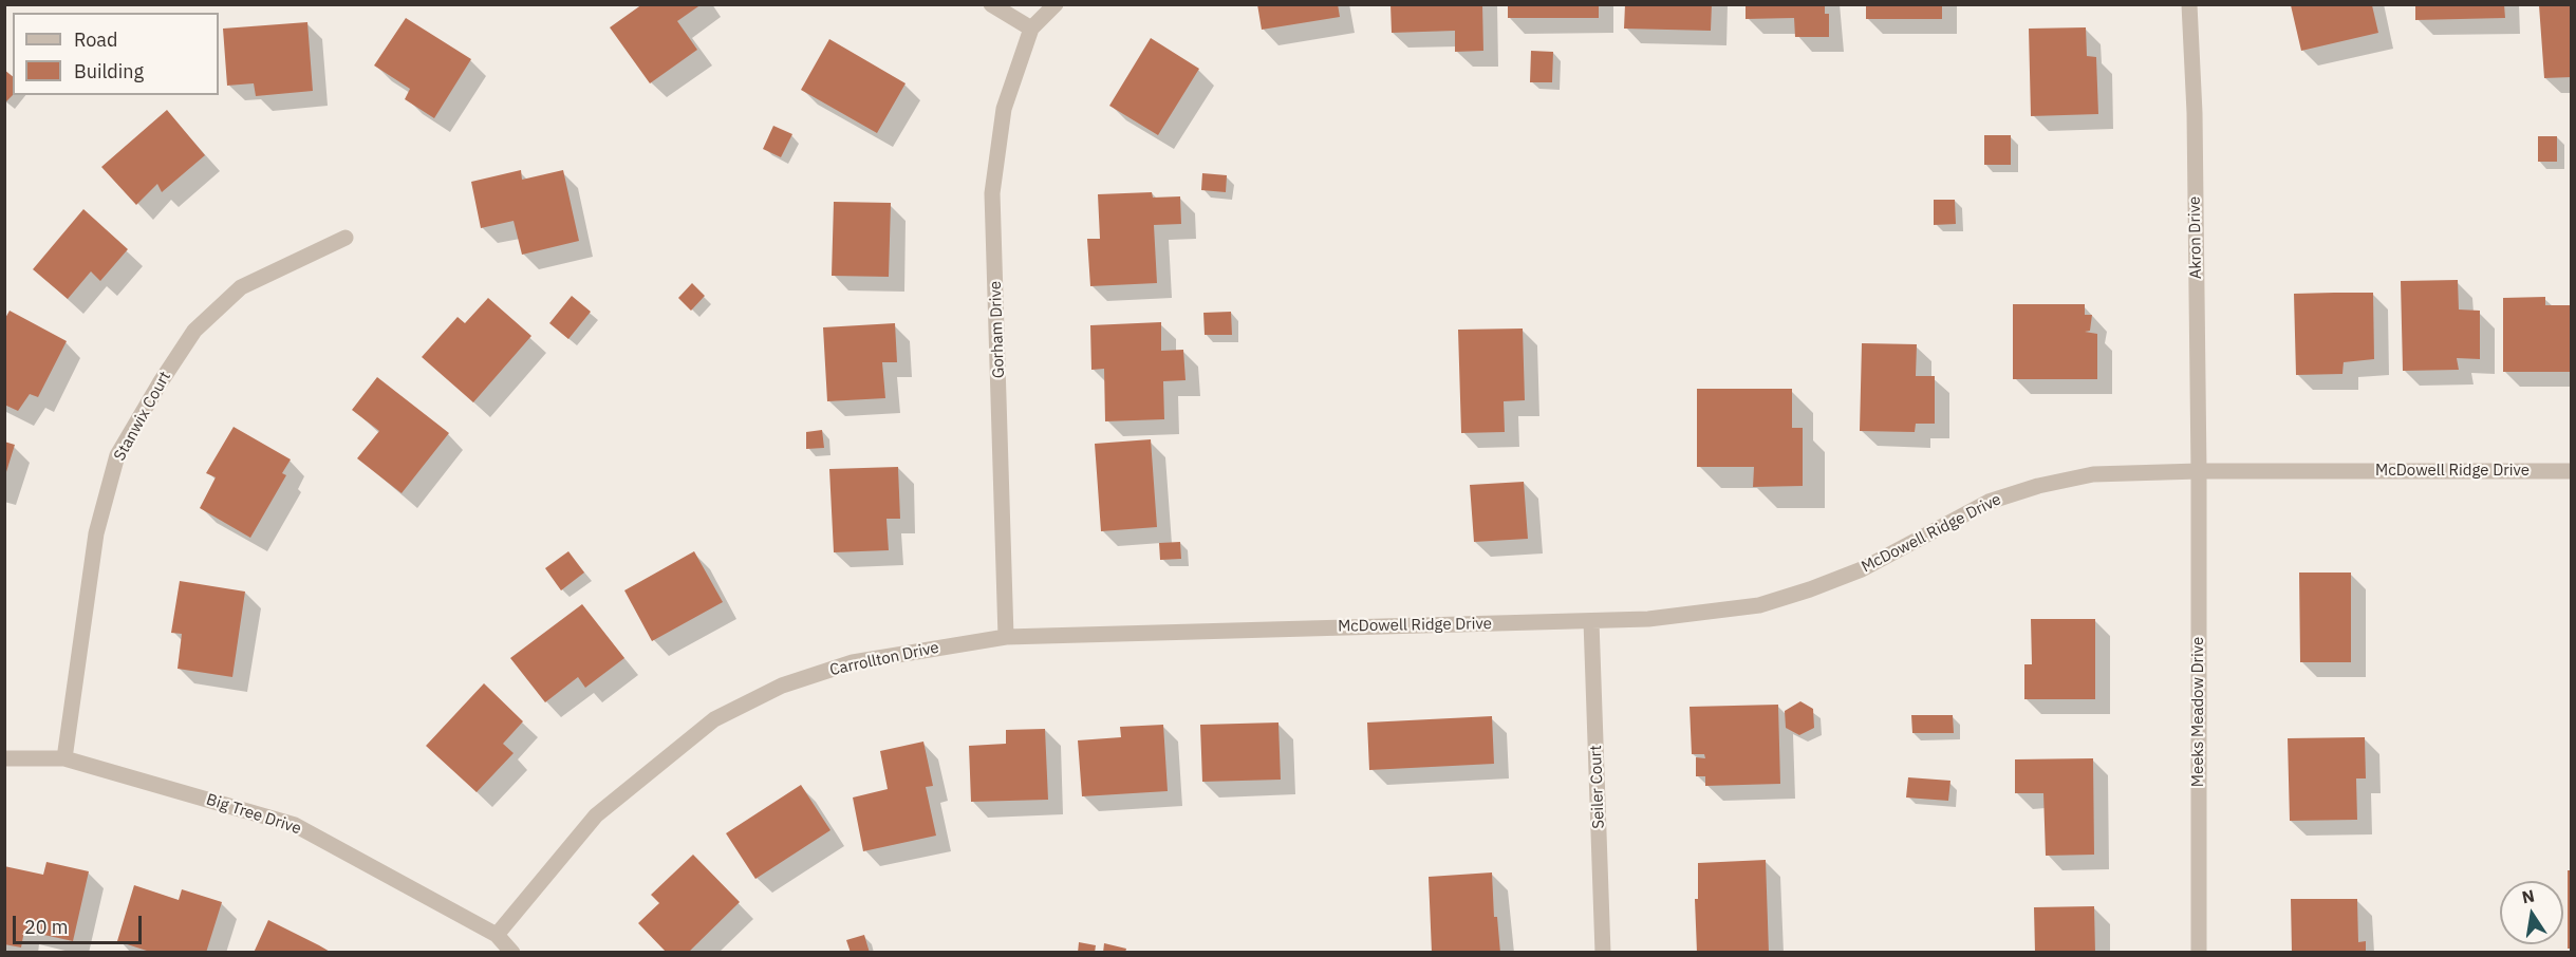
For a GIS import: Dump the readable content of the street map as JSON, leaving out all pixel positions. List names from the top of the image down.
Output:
{
  "streets": {
    "street": [
      "Akron Drive",
      "Gorham Drive",
      "Stanwix Court",
      "McDowell Ridge Drive",
      "Carrollton Drive",
      "Meeks Meadow Drive",
      "Seiler Court",
      "Big Tree Drive"
    ]
  },
  "crossings": [
    ["Akron Drive", "McDowell Ridge Drive"],
    ["Akron Drive", "Meeks Meadow Drive"],
    ["Gorham Drive", "Carrollton Drive"],
    ["Stanwix Court", "Big Tree Drive"],
    ["McDowell Ridge Drive", "Carrollton Drive"],
    ["McDowell Ridge Drive", "Meeks Meadow Drive"],
    ["McDowell Ridge Drive", "Seiler Court"],
    ["Carrollton Drive", "Big Tree Drive"]
  ],
  "legend": ["Road", "Building"],
  "scale_bar": "20 m",
  "north": "top"
}
